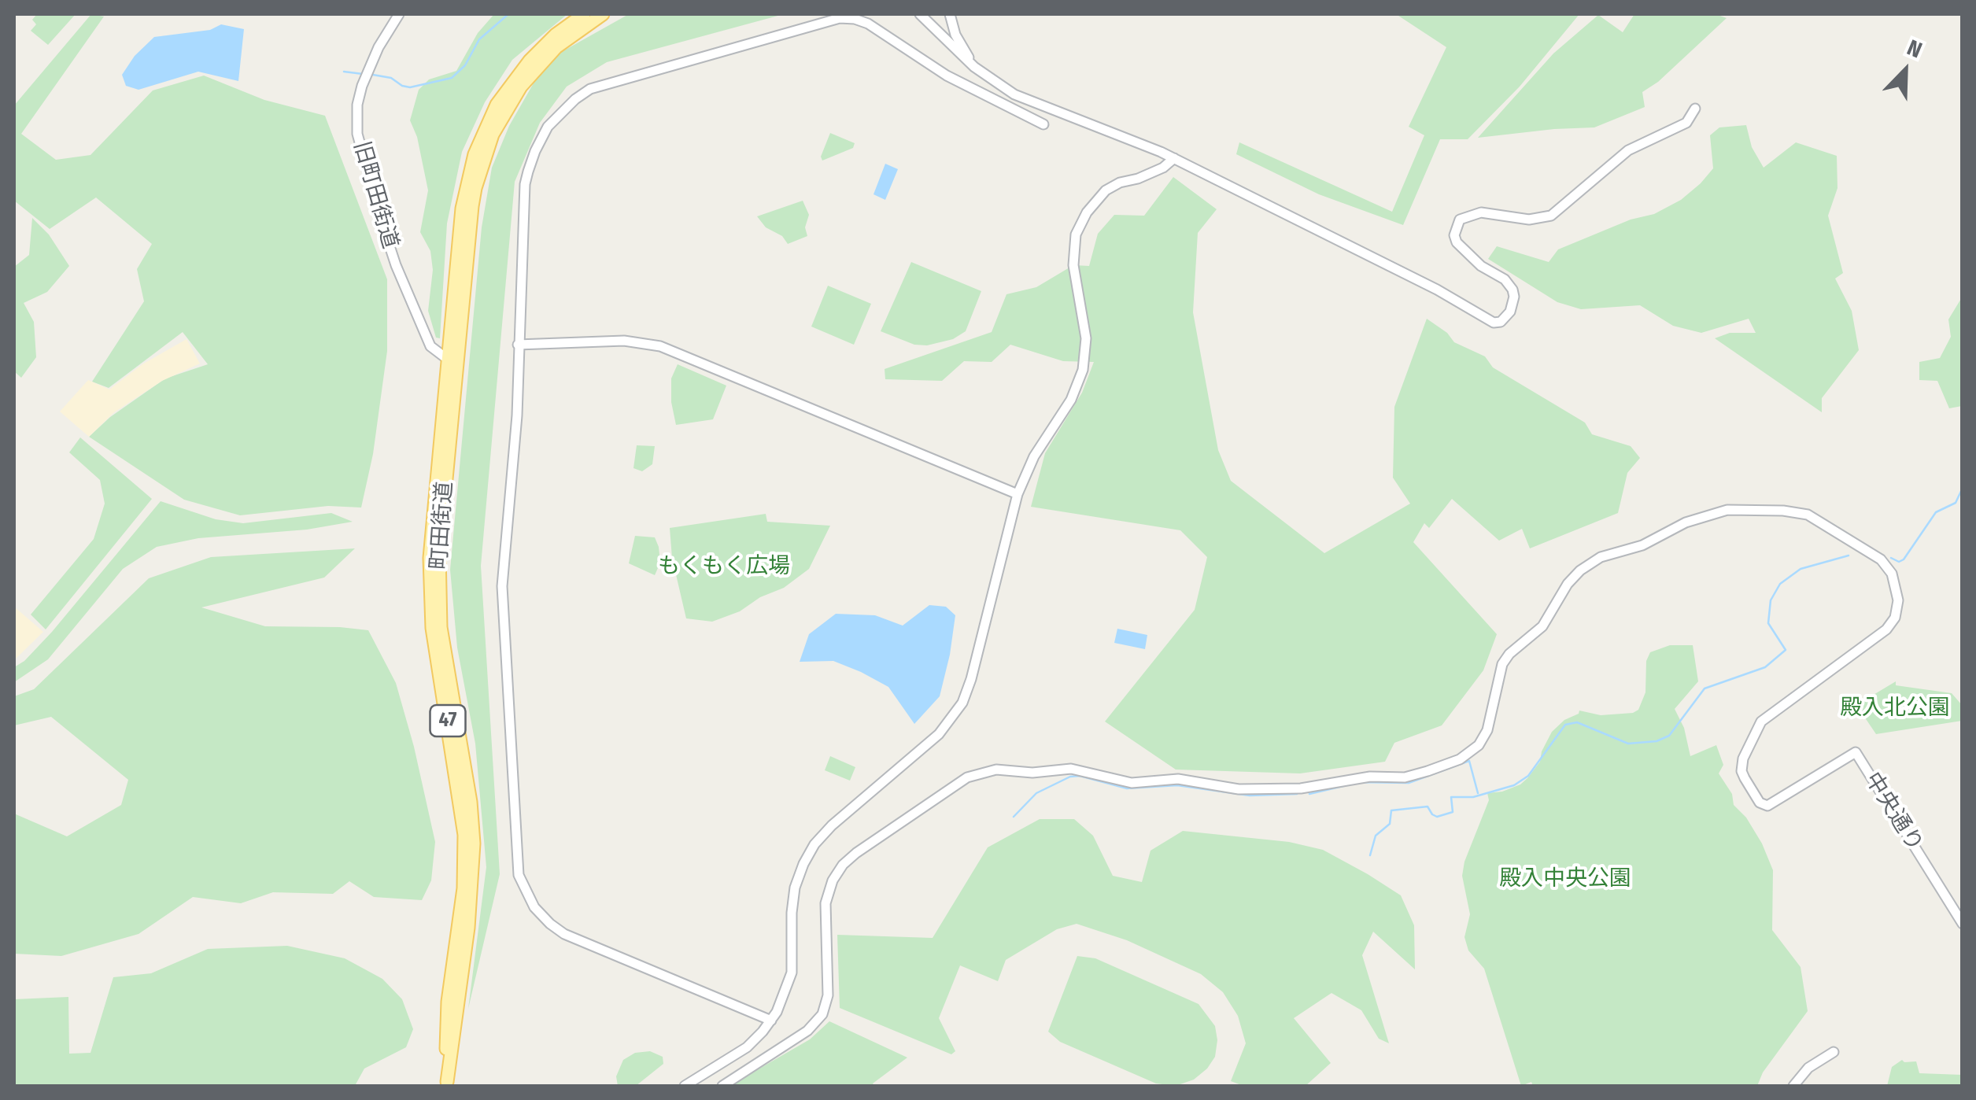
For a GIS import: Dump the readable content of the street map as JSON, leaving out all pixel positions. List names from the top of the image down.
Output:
{
  "streets": {
    "main road": ["町田街道", "47"],
    "street": ["旧町田街道", "中央通り"]
  },
  "crossings": [
    ["旧町田街道", "町田街道"]
  ],
  "parks": ["もくもく広場", "殿入北公園", "殿入中央公園"],
  "north": "top right"
}
